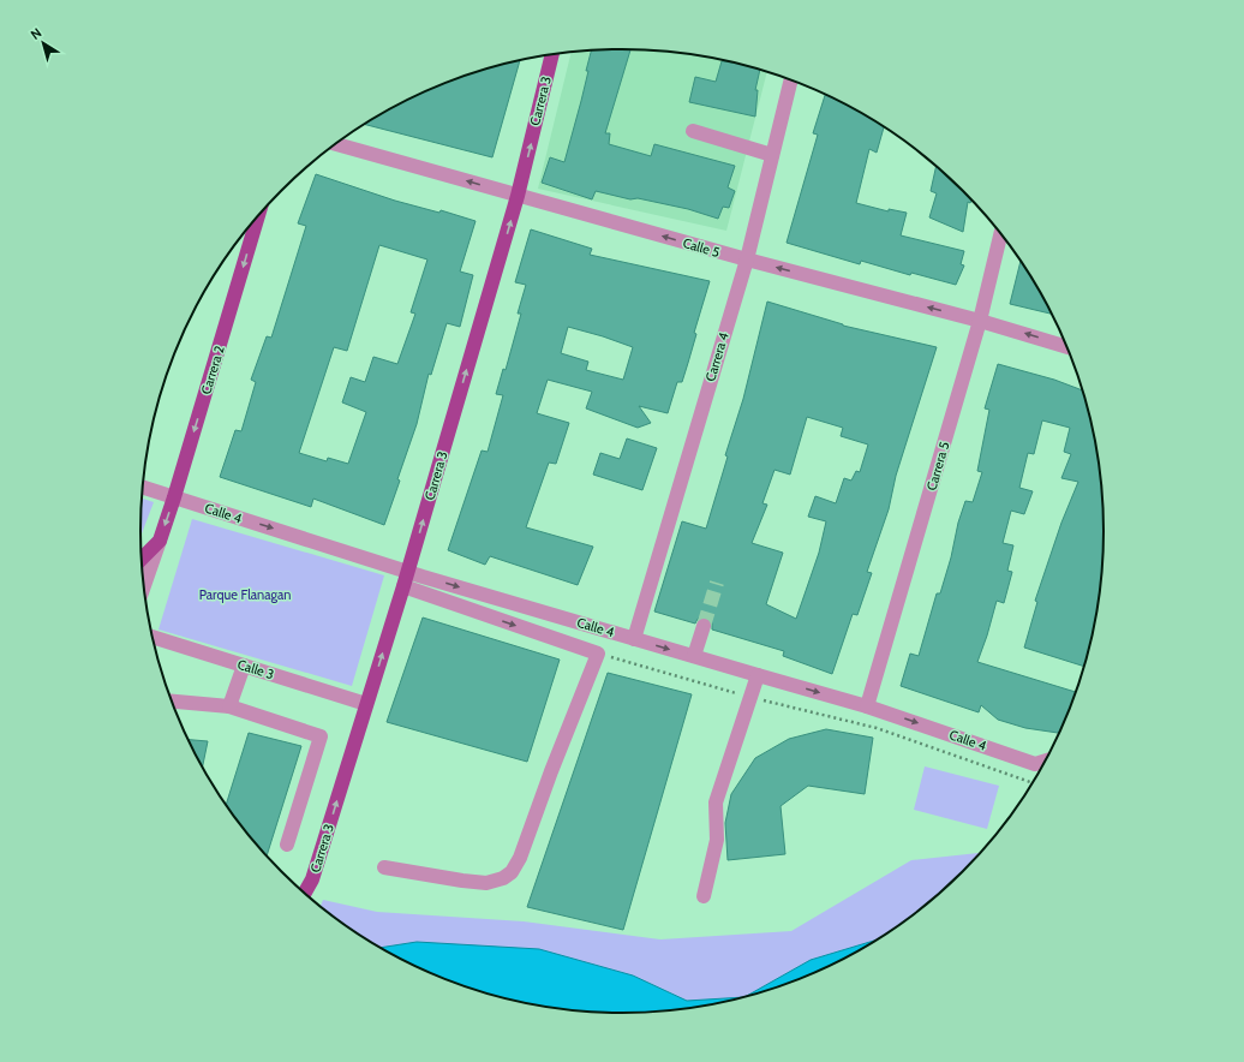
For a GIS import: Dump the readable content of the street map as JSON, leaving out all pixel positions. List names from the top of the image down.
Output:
{
  "streets": {
    "main road": ["Carrera 3", "Carrera 2"],
    "street": [
      "Calle 5",
      "Carrera 4",
      "Carrera 5",
      "Calle 4",
      "Calle 3"
    ]
  },
  "crossings": [
    ["Carrera 3", "Calle 5"],
    ["Carrera 3", "Calle 4"],
    ["Carrera 3", "Calle 3"],
    ["Calle 5", "Carrera 4"],
    ["Calle 5", "Carrera 5"],
    ["Carrera 4", "Calle 4"],
    ["Carrera 2", "Calle 4"],
    ["Carrera 5", "Calle 4"]
  ],
  "one_way": [
    "Carrera 3",
    "Calle 5",
    "Carrera 2",
    "Calle 4"
  ],
  "parks": ["Parque Flanagan"],
  "north": "top left"
}
